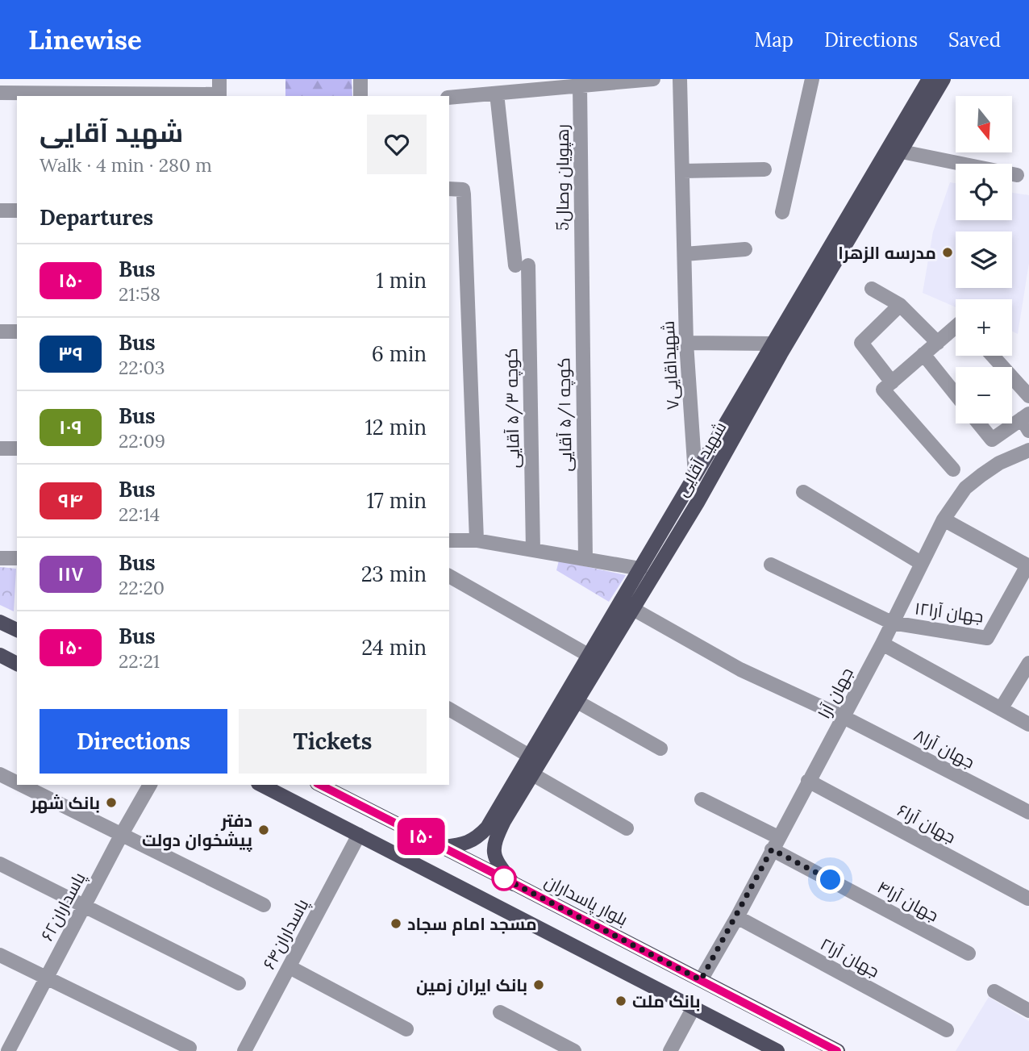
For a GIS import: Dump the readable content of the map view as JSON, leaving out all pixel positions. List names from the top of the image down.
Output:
{
  "streets": {
    "main road": ["شهید آقایی", "بلوار پاسداران"],
    "street": [
      "رهپویان وصال5",
      "شهیداقایی۷",
      "کوچه ۵/۳ آقایی",
      "کوچه ۵/۱ آقایی",
      "جهان آرا۱۲",
      "جهان آرا",
      "جهان آرا۸",
      "جهان آرا۶",
      "جهان آرا۴",
      "پاسداران۶۲",
      "پاسداران۶۴",
      "جهان آرا۲"
    ]
  },
  "crossings": [
    ["رهپویان وصال5", "کوچه ۵/۱ آقایی"],
    ["شهیداقایی۷", "شهید آقایی"],
    ["شهید آقایی", "جهان آرا۸"],
    ["شهید آقایی", "بلوار پاسداران"],
    ["جهان آرا۱۲", "جهان آرا"],
    ["جهان آرا", "جهان آرا۸"],
    ["جهان آرا", "جهان آرا۶"],
    ["جهان آرا", "بلوار پاسداران"],
    ["جهان آرا", "جهان آرا۴"],
    ["جهان آرا", "جهان آرا۲"]
  ],
  "places": [
    "مدرسه الزهرا",
    "بانک شهر",
    "دفتر پیشخوان دولت",
    "مسجد امام سجاد",
    "بانک ایران زمین",
    "بانک ملت"
  ],
  "lines": ["bus line ۱۵۰"],
  "north": "bottom",
  "page": {
    "header": "Linewise",
    "nav": ["Map", "Directions", "Saved"],
    "on_map": "۱۵۰",
    "map_buttons": ["+", "−"],
    "heading": [
      ["شهید آقایی", "Walk · 4 min · 280 m"],
      "Departures"
    ],
    "list": [
      {
        "mark": "۱۵۰",
        "name": "Bus",
        "note": "21:58",
        "value": "1 min"
      },
      {
        "mark": "۳۹",
        "name": "Bus",
        "note": "22:03",
        "value": "6 min"
      },
      {
        "mark": "۱۰۹",
        "name": "Bus",
        "note": "22:09",
        "value": "12 min"
      },
      {
        "mark": "۹۴",
        "name": "Bus",
        "note": "22:14",
        "value": "17 min"
      },
      {
        "mark": "۱۱۷",
        "name": "Bus",
        "note": "22:20",
        "value": "23 min"
      },
      {
        "mark": "۱۵۰",
        "name": "Bus",
        "note": "22:21",
        "value": "24 min"
      }
    ],
    "buttons": ["Directions", "Tickets"]
  }
}
